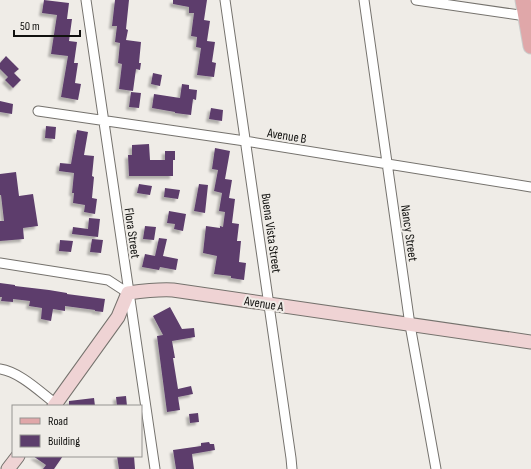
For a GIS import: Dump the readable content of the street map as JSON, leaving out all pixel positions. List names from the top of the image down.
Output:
{
  "streets": {
    "street": [
      "Avenue B",
      "Flora Street",
      "Buena Vista Street",
      "Nancy Street",
      "Avenue A"
    ]
  },
  "crossings": [
    ["Avenue B", "Flora Street"],
    ["Avenue B", "Buena Vista Street"],
    ["Avenue B", "Nancy Street"],
    ["Flora Street", "Avenue A"],
    ["Buena Vista Street", "Avenue A"],
    ["Nancy Street", "Avenue A"]
  ],
  "legend": ["Road", "Building"],
  "scale_bar": "50 m"
}
